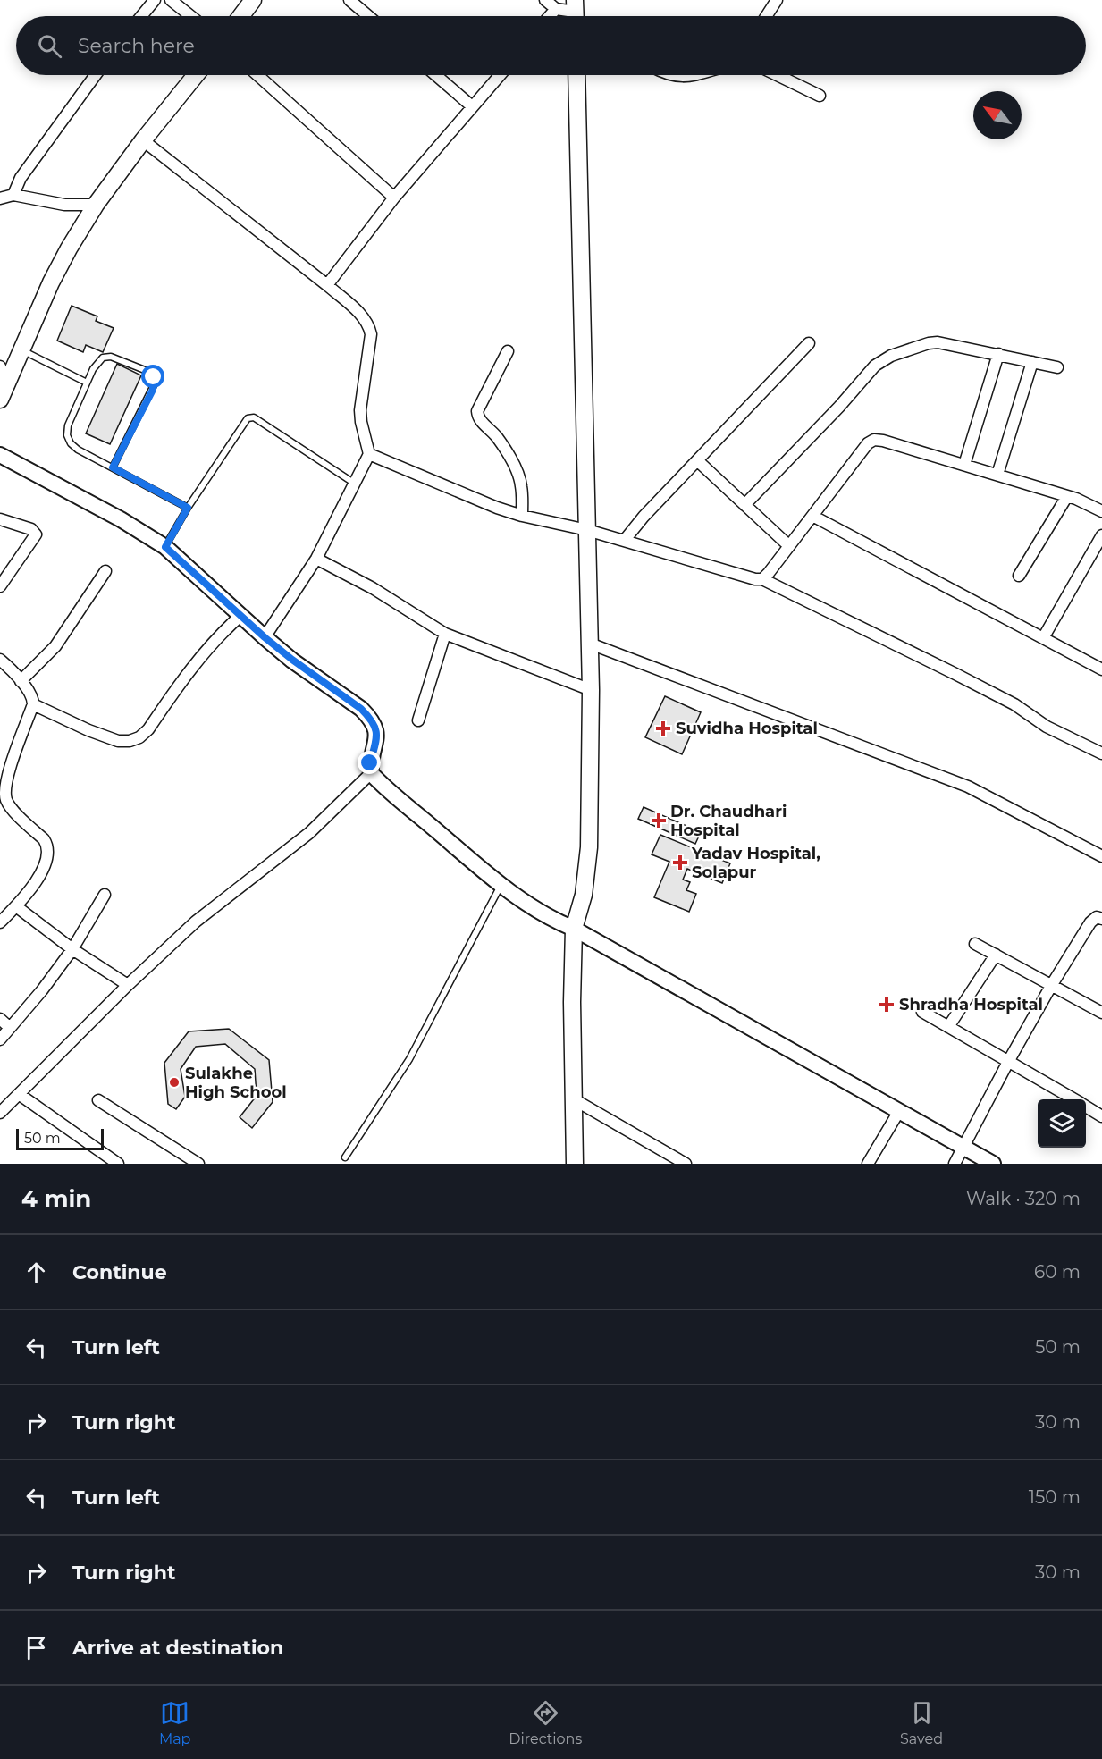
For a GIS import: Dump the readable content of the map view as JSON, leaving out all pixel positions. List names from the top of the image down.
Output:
{
  "places": {
    "health": [
      "Suvidha Hospital",
      "Dr. Chaudhari Hospital",
      "Yadav Hospital, Solapur",
      "Shradha Hospital"
    ],
    "other": ["Sulakhe High School"]
  },
  "scale_bar": "50 m",
  "north": "top left",
  "page": {
    "search": "Search here",
    "scale": "50 m",
    "heading": ["4 min", "Walk · 320 m"],
    "list": [
      ["Continue", "60 m"],
      ["Turn left", "50 m"],
      ["Turn right", "30 m"],
      ["Turn left", "150 m"],
      ["Turn right", "30 m"],
      "Arrive at destination"
    ],
    "nav": ["Map", "Directions", "Saved"]
  }
}
